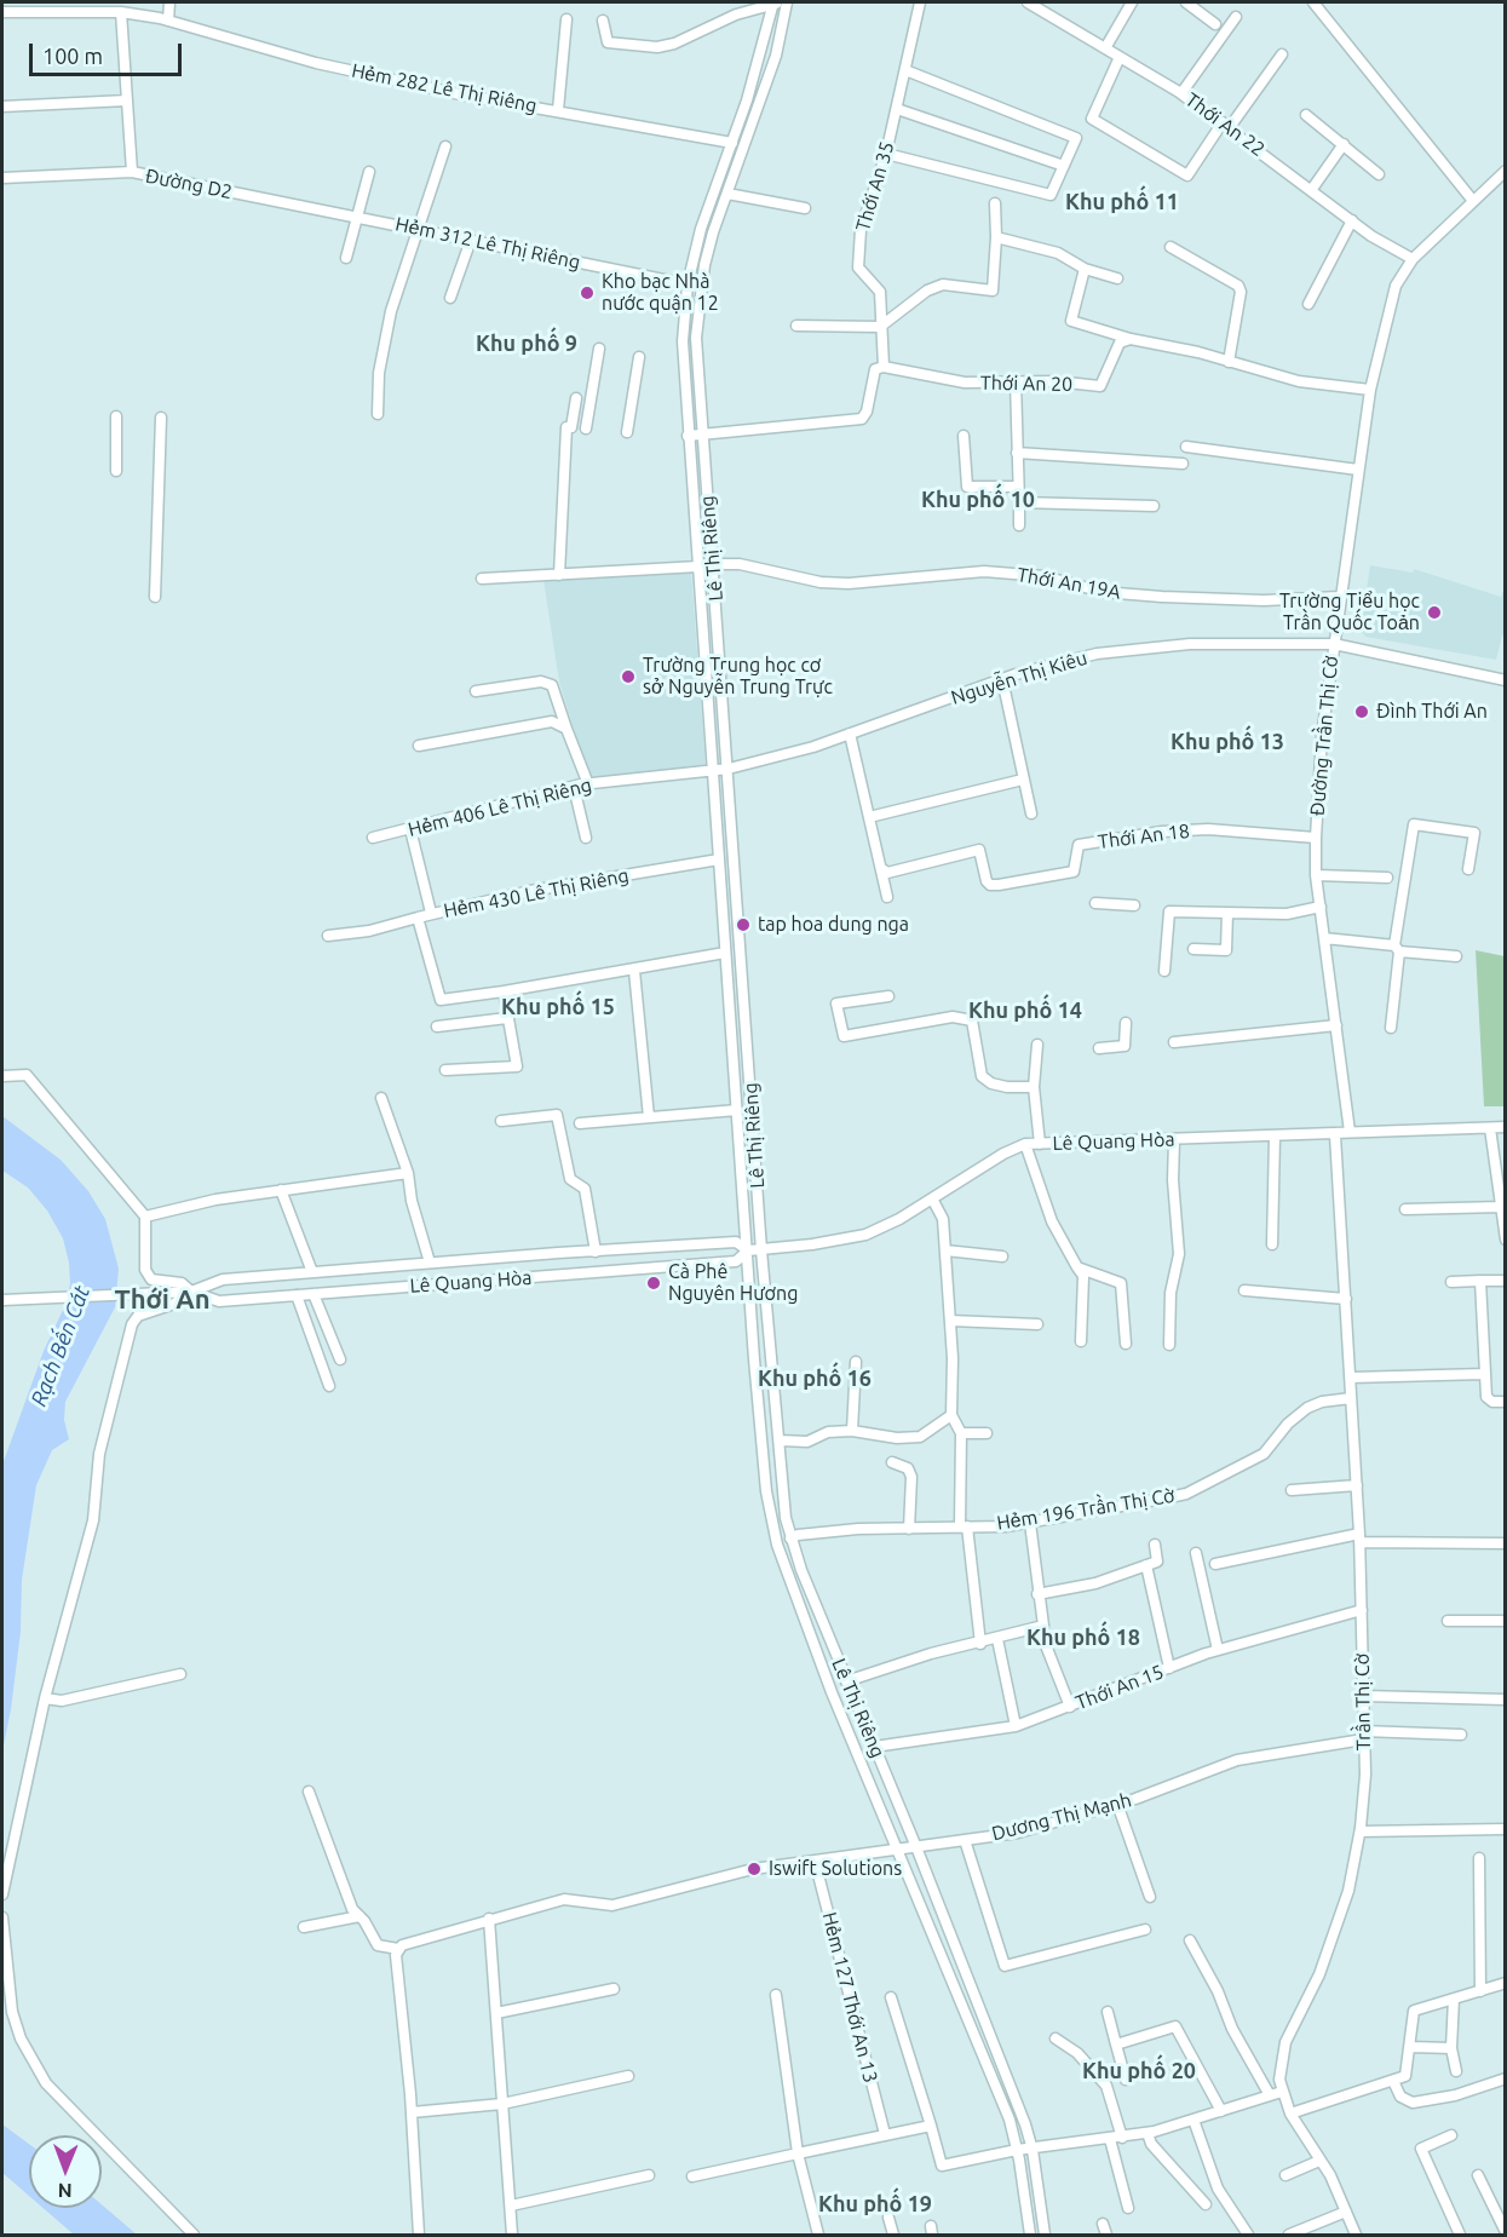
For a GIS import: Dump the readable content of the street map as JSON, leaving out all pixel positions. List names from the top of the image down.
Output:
{
  "streets": {
    "street": [
      "Hẻm 282 Lê Thị Riêng",
      "Thới An 22",
      "Đường D2",
      "Thới An 35",
      "Hẻm 312 Lê Thị Riêng",
      "Thới An 20",
      "Lê Thị Riêng",
      "Thới An 19A",
      "Nguyễn Thị Kiêu",
      "Đường Trần Thị Cờ",
      "Hẻm 406 Lê Thị Riêng",
      "Thới An 18",
      "Hẻm 430 Lê Thị Riêng",
      "Lê Quang Hòa",
      "Hẻm 196 Trần Thị Cờ",
      "Thới An 15",
      "Trần Thị Cờ",
      "Dương Thị Mạnh",
      "Hẻm 127 Thới An 13"
    ]
  },
  "crossings": [
    ["Hẻm 282 Lê Thị Riêng", "Lê Thị Riêng"],
    ["Thới An 22", "Đường Trần Thị Cờ"],
    ["Đường D2", "Hẻm 312 Lê Thị Riêng"],
    ["Thới An 35", "Thới An 20"],
    ["Hẻm 312 Lê Thị Riêng", "Lê Thị Riêng"],
    ["Lê Thị Riêng", "Thới An 19A"],
    ["Lê Thị Riêng", "Nguyễn Thị Kiêu"],
    ["Lê Thị Riêng", "Hẻm 406 Lê Thị Riêng"],
    ["Lê Thị Riêng", "Hẻm 430 Lê Thị Riêng"],
    ["Lê Thị Riêng", "Lê Quang Hòa"],
    ["Lê Thị Riêng", "Hẻm 196 Trần Thị Cờ"],
    ["Lê Thị Riêng", "Thới An 15"],
    ["Lê Thị Riêng", "Dương Thị Mạnh"],
    ["Thới An 19A", "Đường Trần Thị Cờ"],
    ["Nguyễn Thị Kiêu", "Đường Trần Thị Cờ"],
    ["Nguyễn Thị Kiêu", "Hẻm 406 Lê Thị Riêng"],
    ["Đường Trần Thị Cờ", "Thới An 18"],
    ["Đường Trần Thị Cờ", "Lê Quang Hòa"],
    ["Lê Quang Hòa", "Trần Thị Cờ"],
    ["Hẻm 196 Trần Thị Cờ", "Trần Thị Cờ"],
    ["Thới An 15", "Trần Thị Cờ"],
    ["Trần Thị Cờ", "Dương Thị Mạnh"],
    ["Dương Thị Mạnh", "Hẻm 127 Thới An 13"]
  ],
  "districts": [
    "Khu phố 11",
    "Khu phố 9",
    "Khu phố 10",
    "Khu phố 13",
    "Khu phố 15",
    "Khu phố 14",
    "Thới An",
    "Khu phố 16",
    "Khu phố 18",
    "Khu phố 20",
    "Khu phố 19"
  ],
  "water": ["Rạch Bến Cát"],
  "places": [
    "Kho bạc Nhà nước quận 12",
    "Trường Tiểu học Trần Quốc Toản",
    "Trường Trung học cơ sở Nguyễn Trung Trực",
    "Đình Thới An",
    "tap hoa dung nga",
    "Cà Phê Nguyên Hương",
    "Iswift Solutions"
  ],
  "scale_bar": "100 m",
  "north": "bottom"
}
